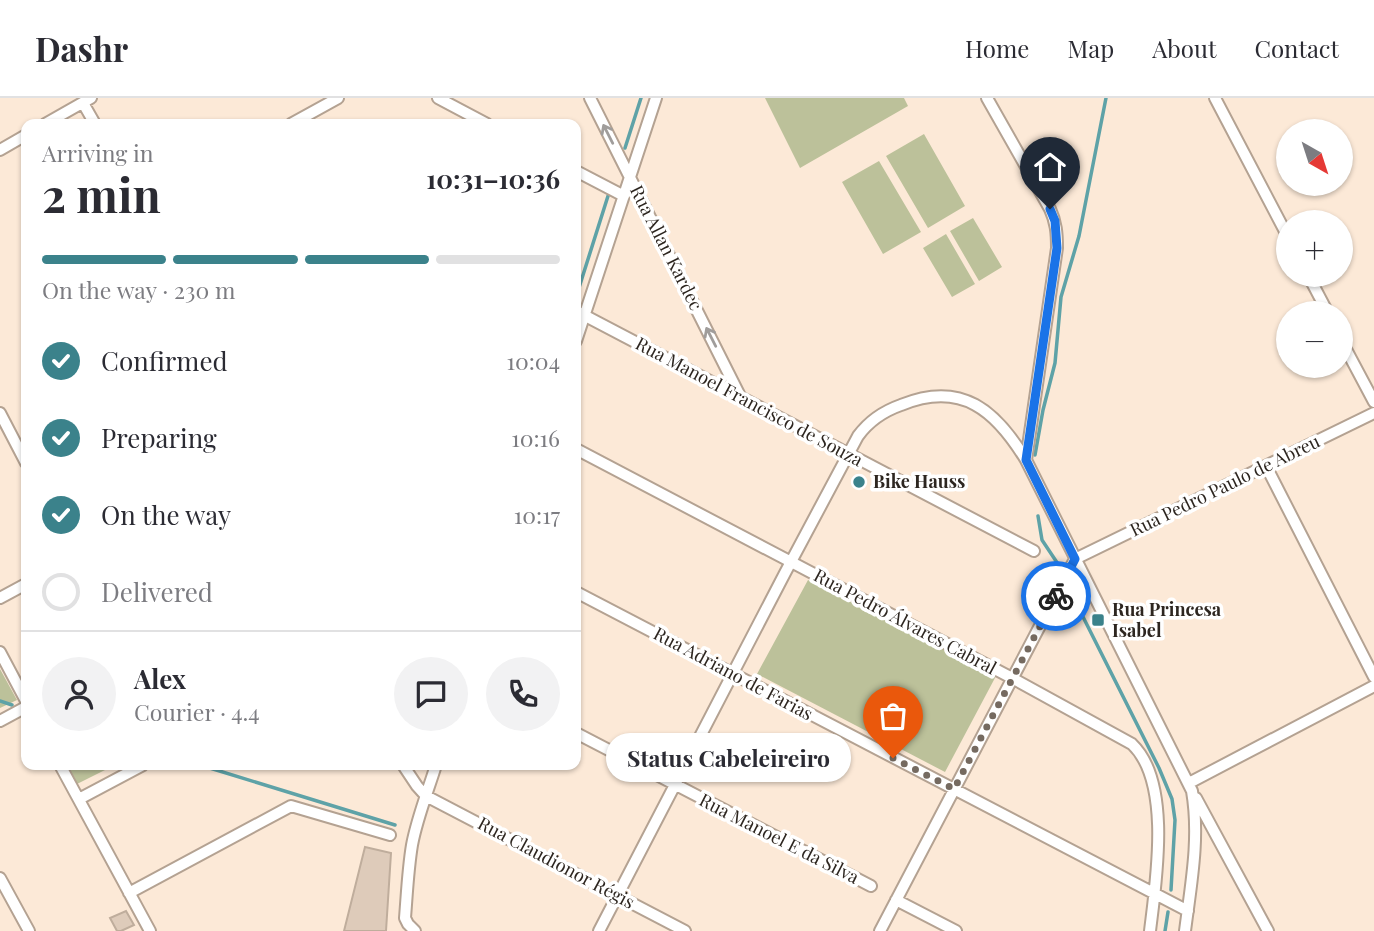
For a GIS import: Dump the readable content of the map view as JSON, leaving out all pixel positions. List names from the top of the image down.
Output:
{
  "streets": {
    "street": [
      "Rua Allan Kardec",
      "Rua Manoel Francisco de Souza",
      "Rua Pedro Paulo de Abreu",
      "Rua Pedro Álvares Cabral",
      "Rua Adriano de Farias",
      "Rua Manoel E da Silva",
      "Rua Claudionor Régis"
    ]
  },
  "crossings": [
    ["Rua Allan Kardec", "Rua Manoel Francisco de Souza"],
    ["Rua Pedro Álvares Cabral", "Rua Adriano de Farias"]
  ],
  "one_way": ["Rua Allan Kardec"],
  "places": {
    "other": ["Bike Hauss", "Status Cabeleireiro"],
    "transit": ["Rua Princesa Isabel"]
  },
  "north": "bottom right",
  "page": {
    "header": "Dashr",
    "nav": [
      "Home",
      "Map",
      "About",
      "Contact"
    ],
    "map_buttons": ["+", "−"],
    "heading": ["2 min", "Arriving in", "10:31–10:36"],
    "panel": ["Alex", "Courier · 4.4"],
    "bar": "On the way · 230 m",
    "list": [
      ["Confirmed", "10:04"],
      ["Preparing", "10:16"],
      ["On the way", "10:17"],
      "Delivered"
    ],
    "bubble": "Status Cabeleireiro"
  }
}
